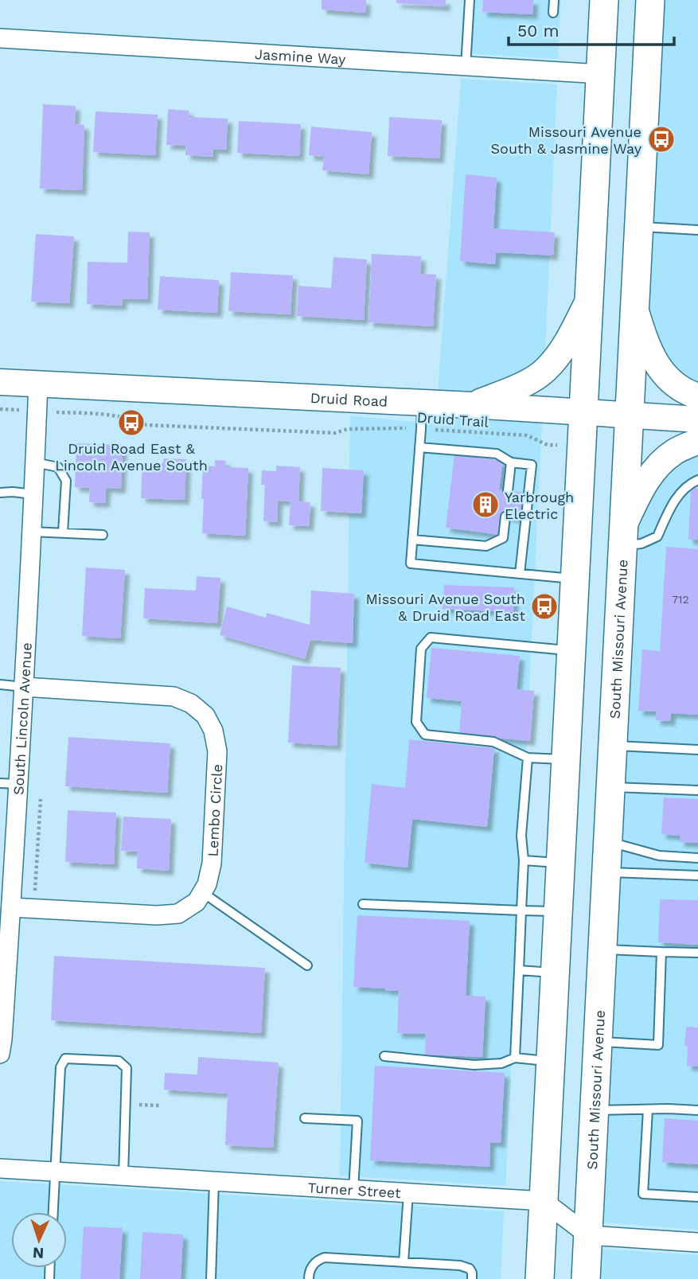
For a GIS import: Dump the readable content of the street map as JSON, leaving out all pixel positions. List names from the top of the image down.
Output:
{
  "streets": {
    "main road": ["South Missouri Avenue"],
    "street": [
      "Jasmine Way",
      "Druid Road",
      "South Lincoln Avenue",
      "Lembo Circle",
      "Turner Street"
    ],
    "path": ["Druid Trail"]
  },
  "crossings": [
    ["Druid Road", "South Missouri Avenue"],
    ["Druid Road", "South Lincoln Avenue"],
    ["South Lincoln Avenue", "Lembo Circle"]
  ],
  "places": {
    "bus stop": ["Missouri Avenue South & Jasmine Way", "Druid Road East & Lincoln Avenue South", "Missouri Avenue South & Druid Road East"],
    "building": ["Yarbrough Electric"]
  },
  "house_numbers": ["712"],
  "scale_bar": "50 m",
  "north": "bottom"
}
